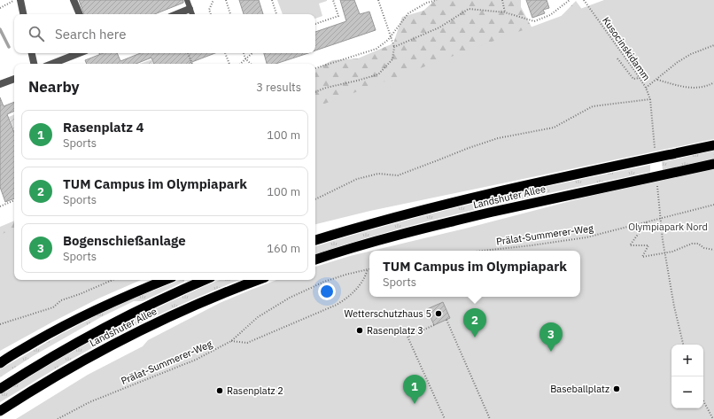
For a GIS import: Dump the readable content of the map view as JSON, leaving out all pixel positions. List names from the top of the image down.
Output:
{
  "streets": {
    "highway": ["Landshuter Allee"],
    "path": ["Kusocinskidamm", "Prälat-Summerer-Weg"]
  },
  "parks": ["Olympiapark Nord"],
  "places": [
    "Wetterschutzhaus 5",
    "Rasenplatz 3",
    "Baseballplatz",
    "Rasenplatz 2"
  ],
  "page": {
    "search": "Search here",
    "heading": ["Nearby", "3 results"],
    "list": [
      {
        "mark": "1",
        "name": "Rasenplatz 4",
        "note": "Sports",
        "value": "100 m"
      },
      {
        "mark": "2",
        "name": "TUM Campus im Olympiapark",
        "note": "Sports",
        "value": "100 m"
      },
      {
        "mark": "3",
        "name": "Bogenschießanlage",
        "note": "Sports",
        "value": "160 m"
      }
    ],
    "popup": ["TUM Campus im Olympiapark", "Sports"],
    "pins": ["2", "3", "1"],
    "map_buttons": ["+", "−"]
  }
}
